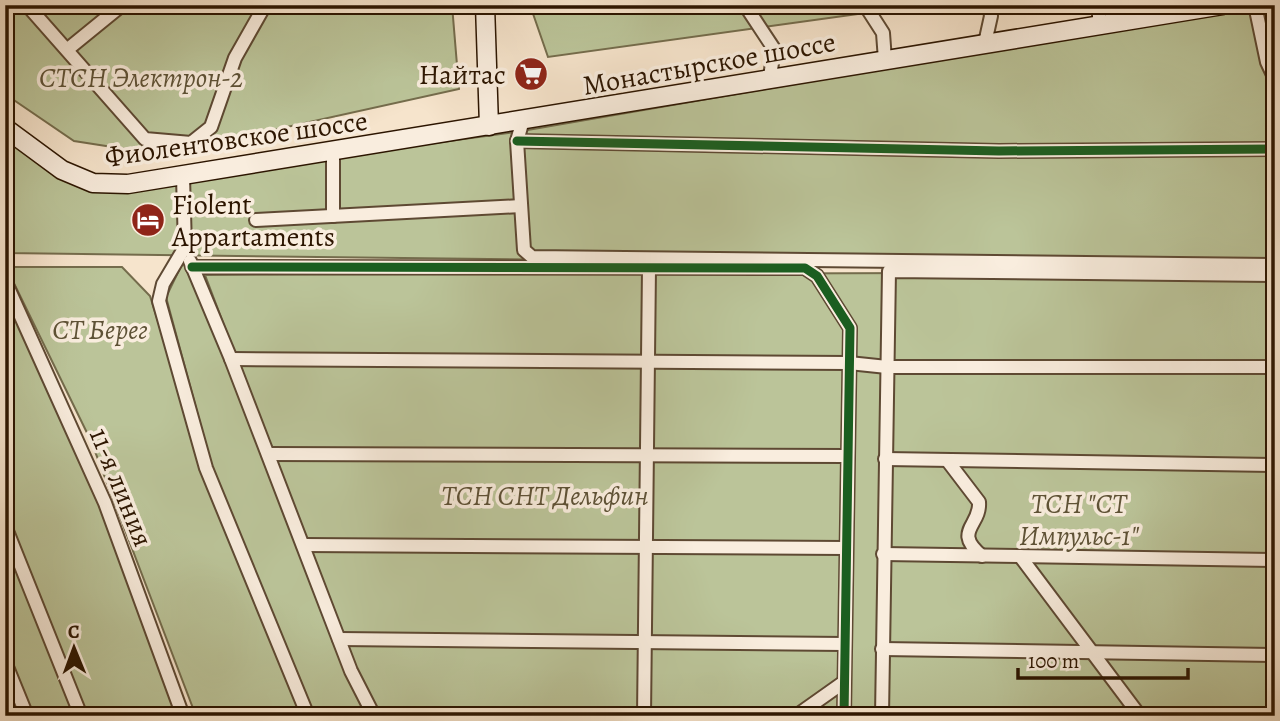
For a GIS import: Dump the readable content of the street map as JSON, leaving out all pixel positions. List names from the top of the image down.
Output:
{
  "streets": {
    "main road": ["Монастырское шоссе", "Фиолентовское шоссе"],
    "street": ["11-я линия"]
  },
  "crossings": [
    ["Монастырское шоссе", "Фиолентовское шоссе"]
  ],
  "parks": [
    "СТСН Электрон-2",
    "СТ Берег",
    "ТСН СНТ Дельфин",
    "ТСН \"СТ Импульс-1\""
  ],
  "places": {
    "supermarket": ["Найтас"],
    "hotel": ["Fiolent Appartaments"]
  },
  "scale_bar": "100 m",
  "north": "top"
}
